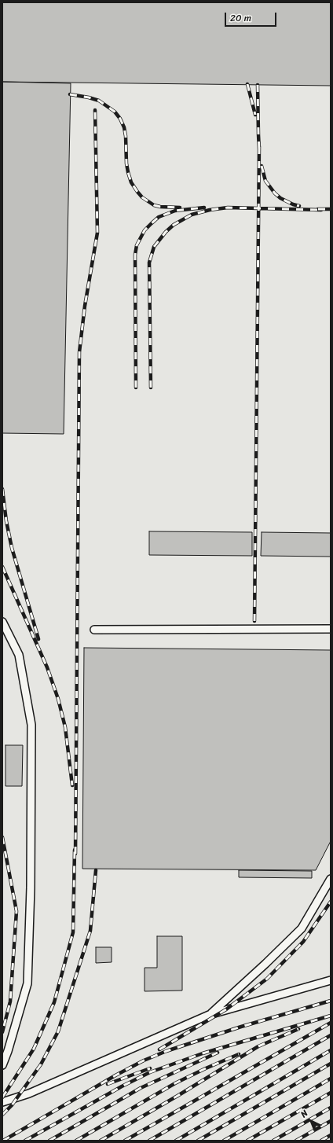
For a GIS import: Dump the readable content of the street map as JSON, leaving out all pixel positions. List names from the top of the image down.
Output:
{
  "scale_bar": "20 m",
  "north": "top left"
}
